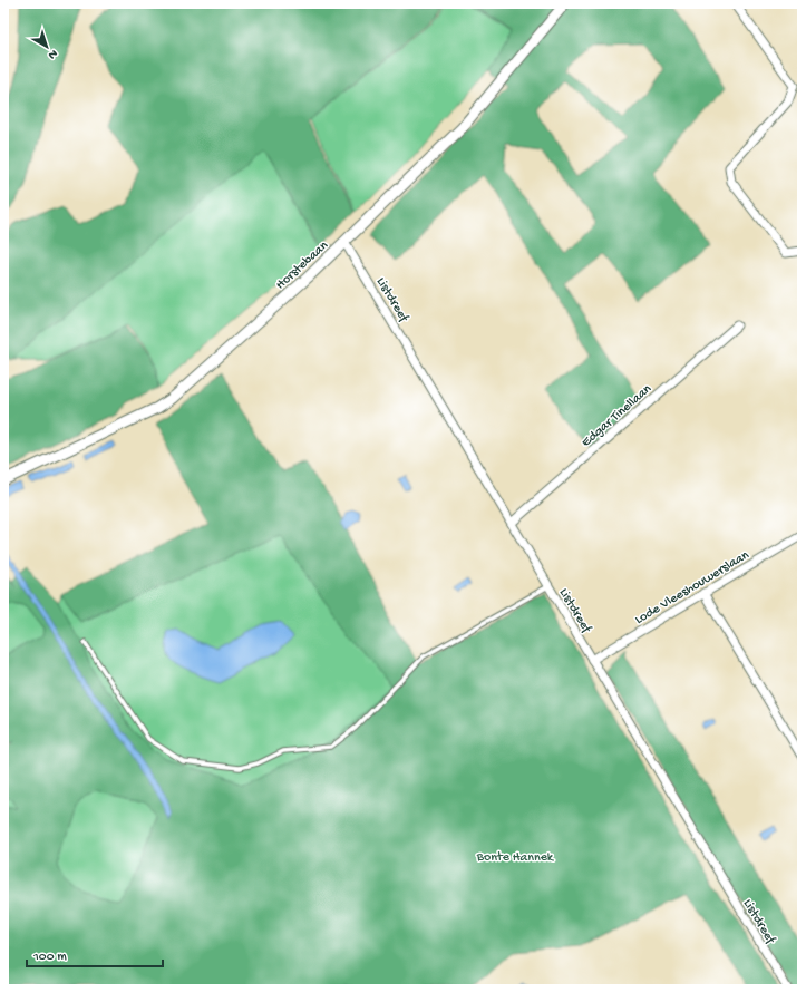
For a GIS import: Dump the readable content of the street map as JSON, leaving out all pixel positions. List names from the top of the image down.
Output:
{
  "streets": {
    "street": [
      "Horstebaan",
      "Listdreef",
      "Edgar Tinellaan",
      "Lode Vleeshouwerslaan"
    ]
  },
  "crossings": [
    ["Horstebaan", "Listdreef"],
    ["Listdreef", "Edgar Tinellaan"],
    ["Listdreef", "Lode Vleeshouwerslaan"]
  ],
  "parks": ["Bonte Hannek"],
  "scale_bar": "100 m",
  "north": "bottom right"
}
